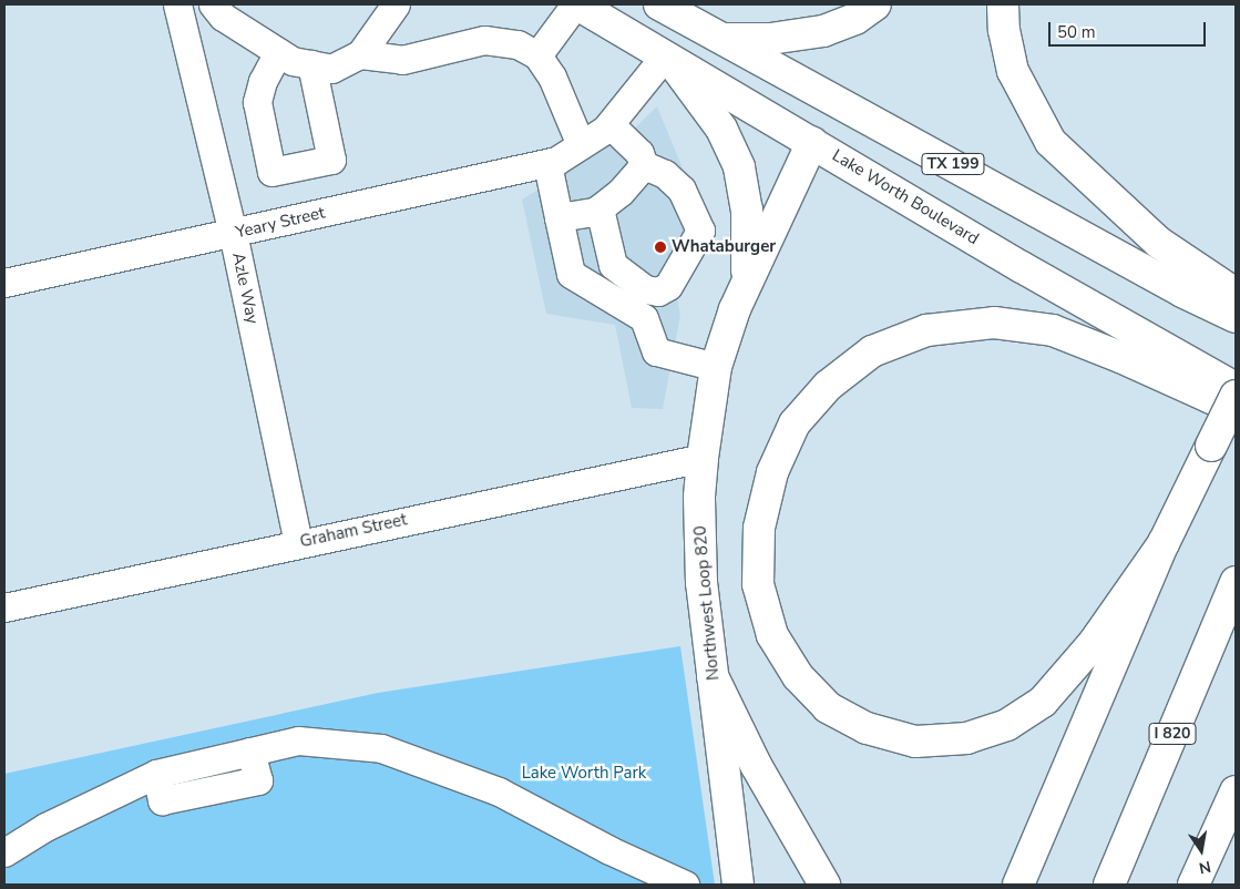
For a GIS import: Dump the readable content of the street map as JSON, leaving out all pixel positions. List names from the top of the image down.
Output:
{
  "streets": {
    "main road": [
      "TX 199",
      "Lake Worth Boulevard",
      "Northwest Loop 820",
      "I 820"
    ],
    "street": ["Yeary Street", "Azle Way", "Graham Street"]
  },
  "crossings": [
    ["Lake Worth Boulevard", "Northwest Loop 820"],
    ["Yeary Street", "Azle Way"],
    ["Azle Way", "Graham Street"],
    ["Graham Street", "Northwest Loop 820"]
  ],
  "parks": ["Lake Worth Park"],
  "places": ["Whataburger"],
  "scale_bar": "50 m",
  "north": "bottom"
}
